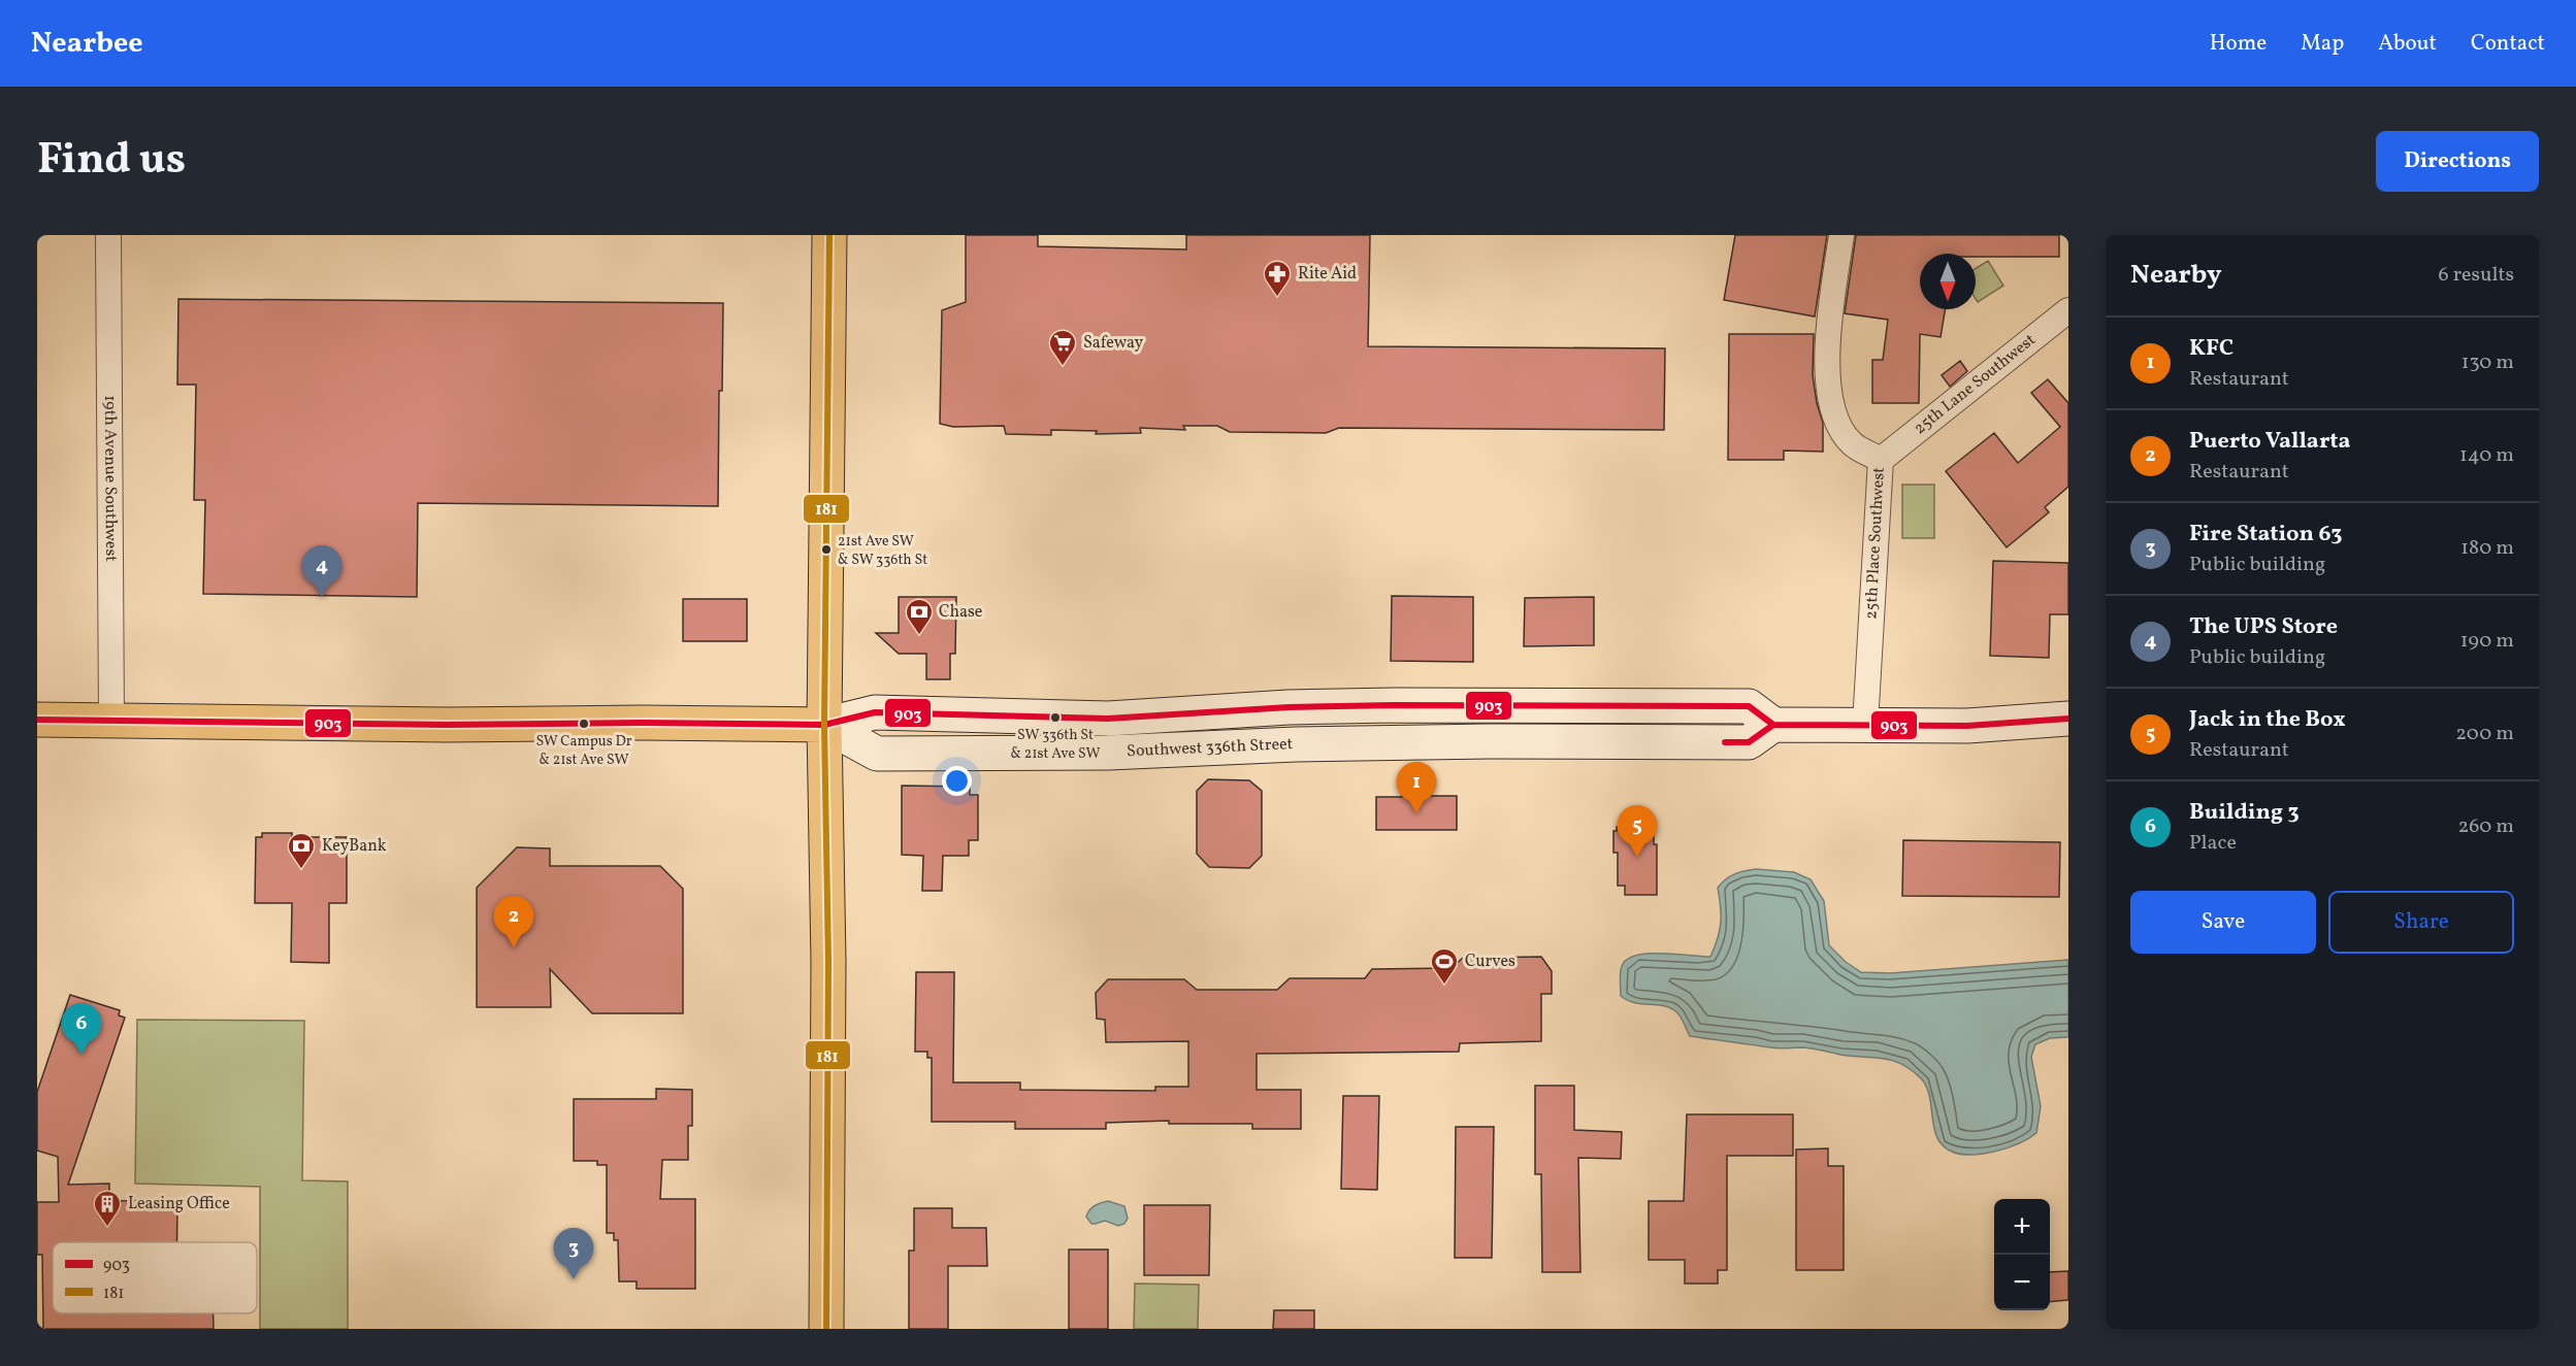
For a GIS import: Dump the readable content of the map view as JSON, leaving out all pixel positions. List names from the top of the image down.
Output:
{
  "streets": {
    "main road": ["Southwest 336th Street"],
    "street": ["25th Lane Southwest", "19th Avenue Southwest", "25th Place Southwest"]
  },
  "crossings": [
    ["25th Lane Southwest", "25th Place Southwest"]
  ],
  "places": {
    "pharmacy": ["Rite Aid"],
    "supermarket": ["Safeway"],
    "other": ["21st Ave SW & SW 336th St", "SW 336th St & 21st Ave SW", "SW Campus Dr & 21st Ave SW"],
    "bank": ["Chase", "KeyBank"],
    "sports": ["Curves"],
    "building": ["Leasing Office"]
  },
  "lines": ["transit line 181", "transit line 903"],
  "legend": ["903", "181"],
  "north": "bottom",
  "page": {
    "header": "Nearbee",
    "nav": [
      "Home",
      "Map",
      "About",
      "Contact"
    ],
    "title": "Find us",
    "buttons": [
      "Directions",
      ["Save", "Share"]
    ],
    "heading": ["Nearby", "6 results"],
    "list": [
      {
        "mark": "1",
        "name": "KFC",
        "note": "Restaurant",
        "value": "130 m"
      },
      {
        "mark": "2",
        "name": "Puerto Vallarta",
        "note": "Restaurant",
        "value": "140 m"
      },
      {
        "mark": "3",
        "name": "Fire Station 63",
        "note": "Public building",
        "value": "180 m"
      },
      {
        "mark": "4",
        "name": "The UPS Store",
        "note": "Public building",
        "value": "190 m"
      },
      {
        "mark": "5",
        "name": "Jack in the Box",
        "note": "Restaurant",
        "value": "200 m"
      },
      {
        "mark": "6",
        "name": "Building 3",
        "note": "Place",
        "value": "260 m"
      }
    ],
    "pins": [
      "4",
      "1",
      "5",
      "2",
      "6",
      "3"
    ],
    "map_buttons": ["+", "−"]
  }
}
